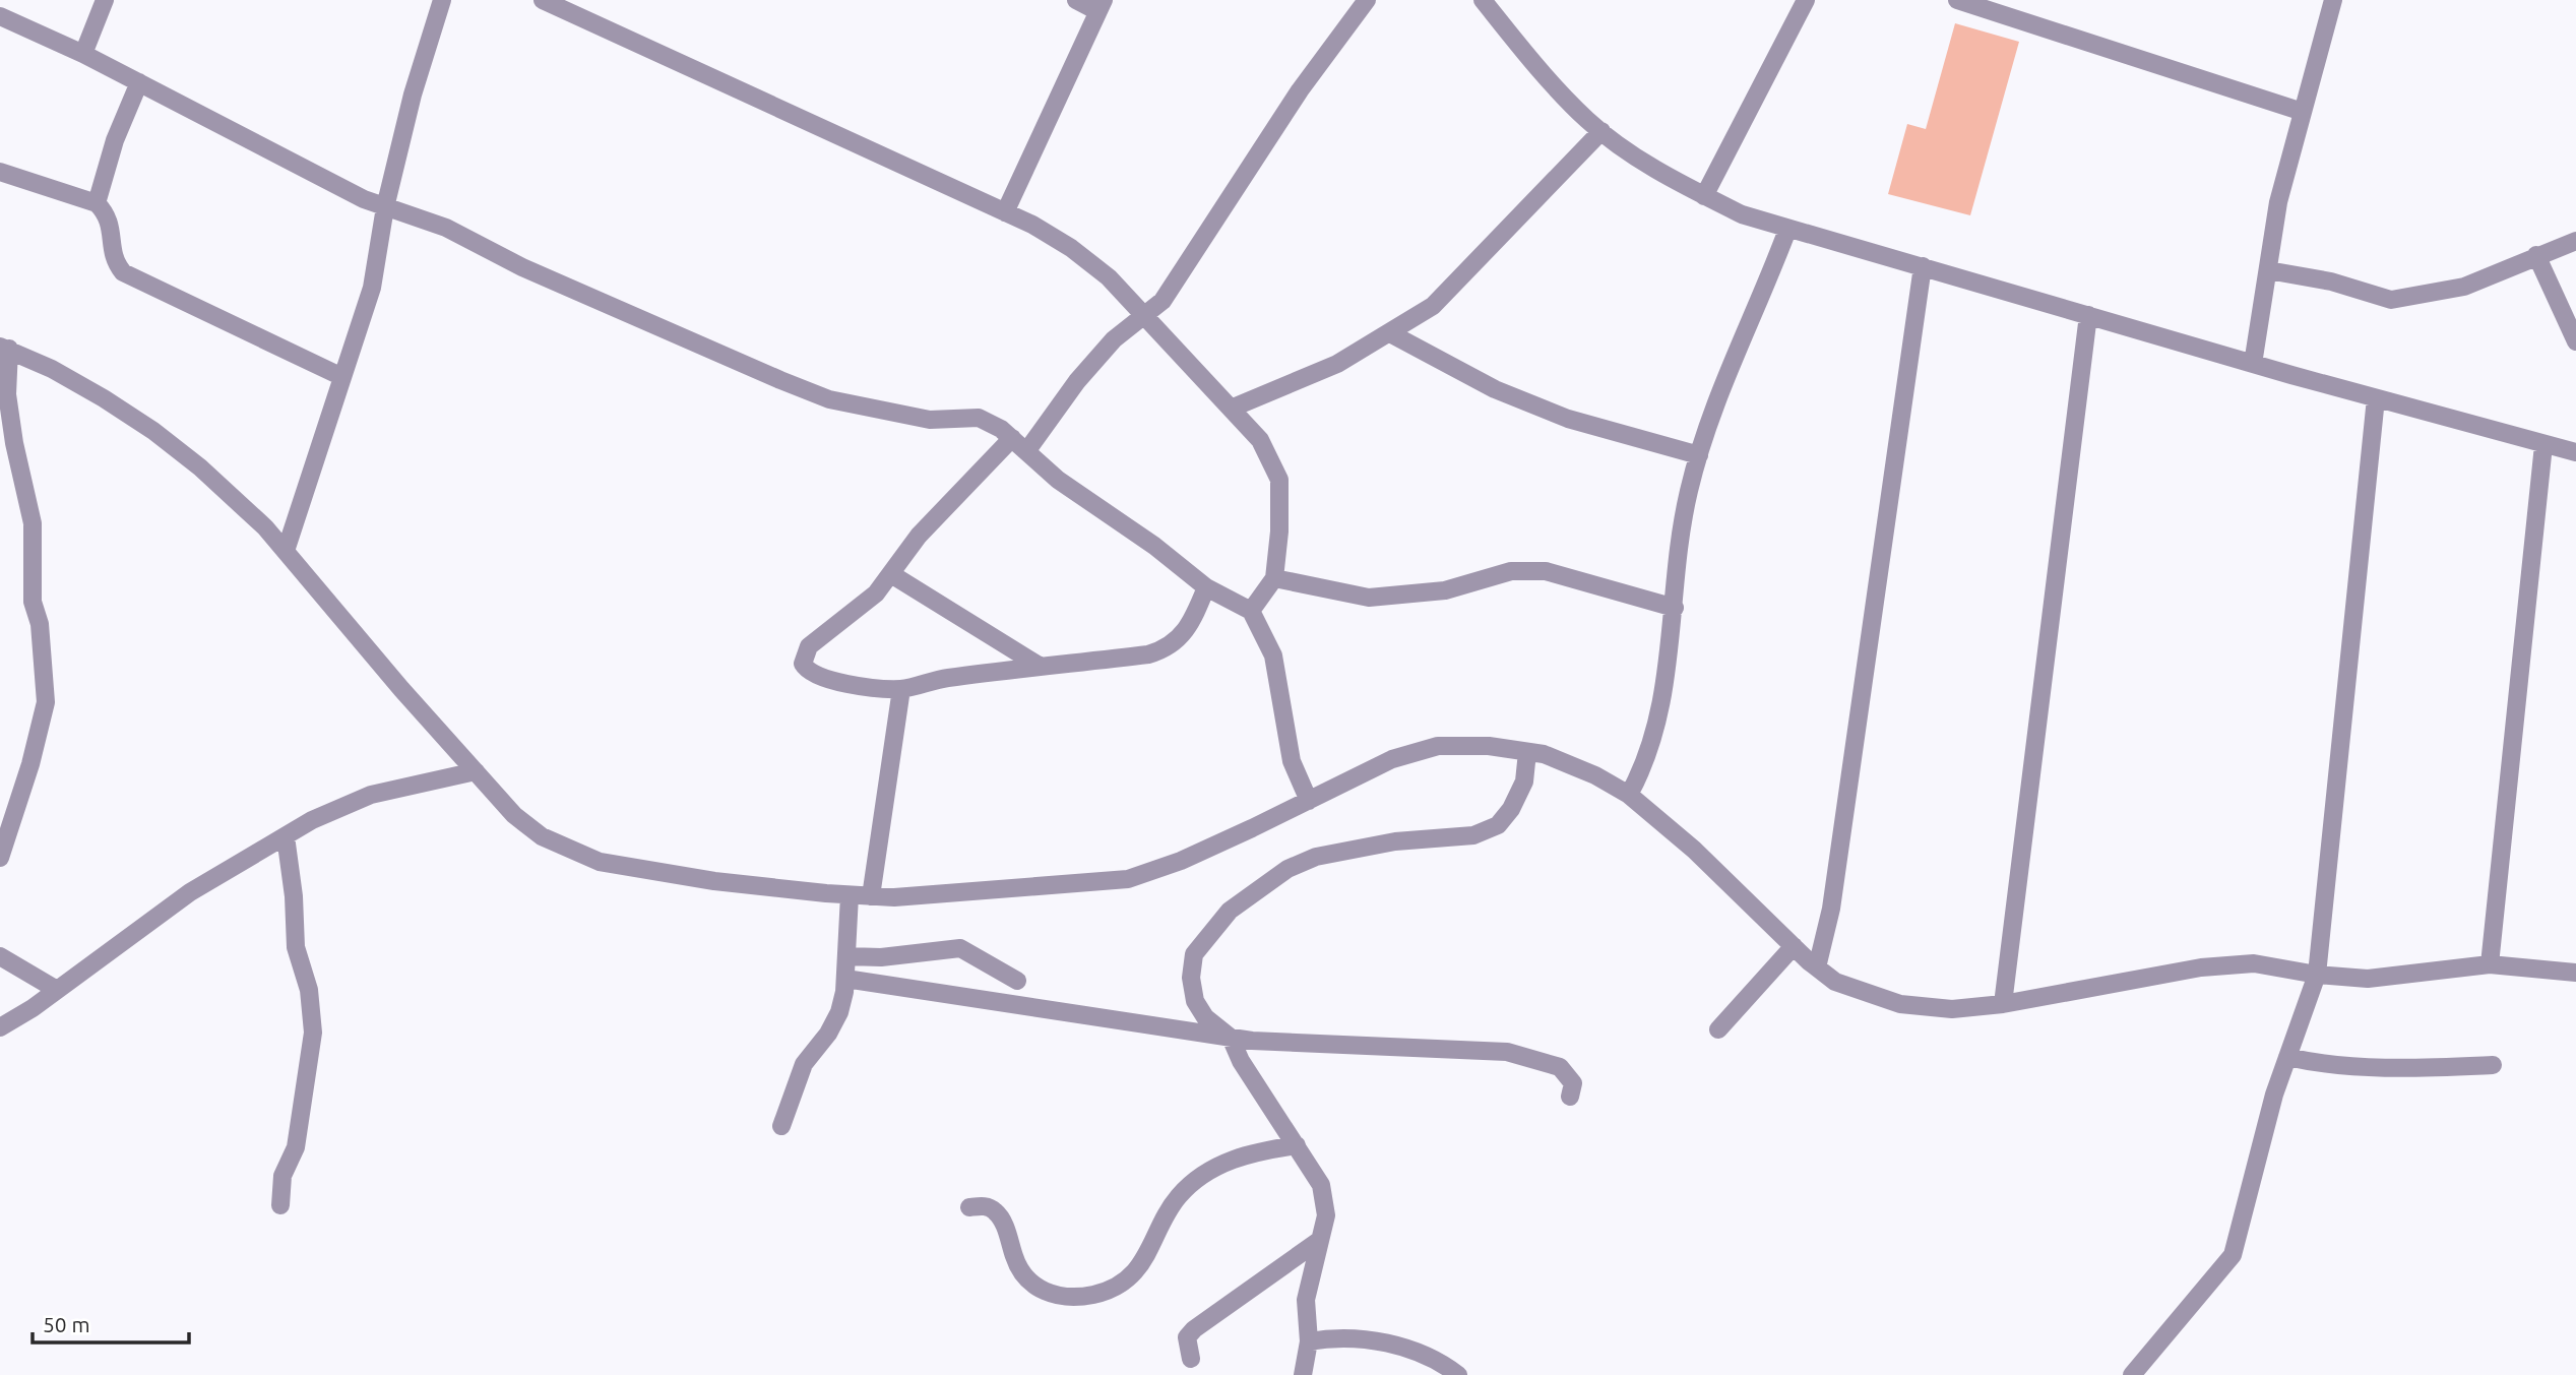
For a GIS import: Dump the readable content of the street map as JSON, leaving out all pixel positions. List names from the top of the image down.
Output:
{
  "scale_bar": "50 m"
}
